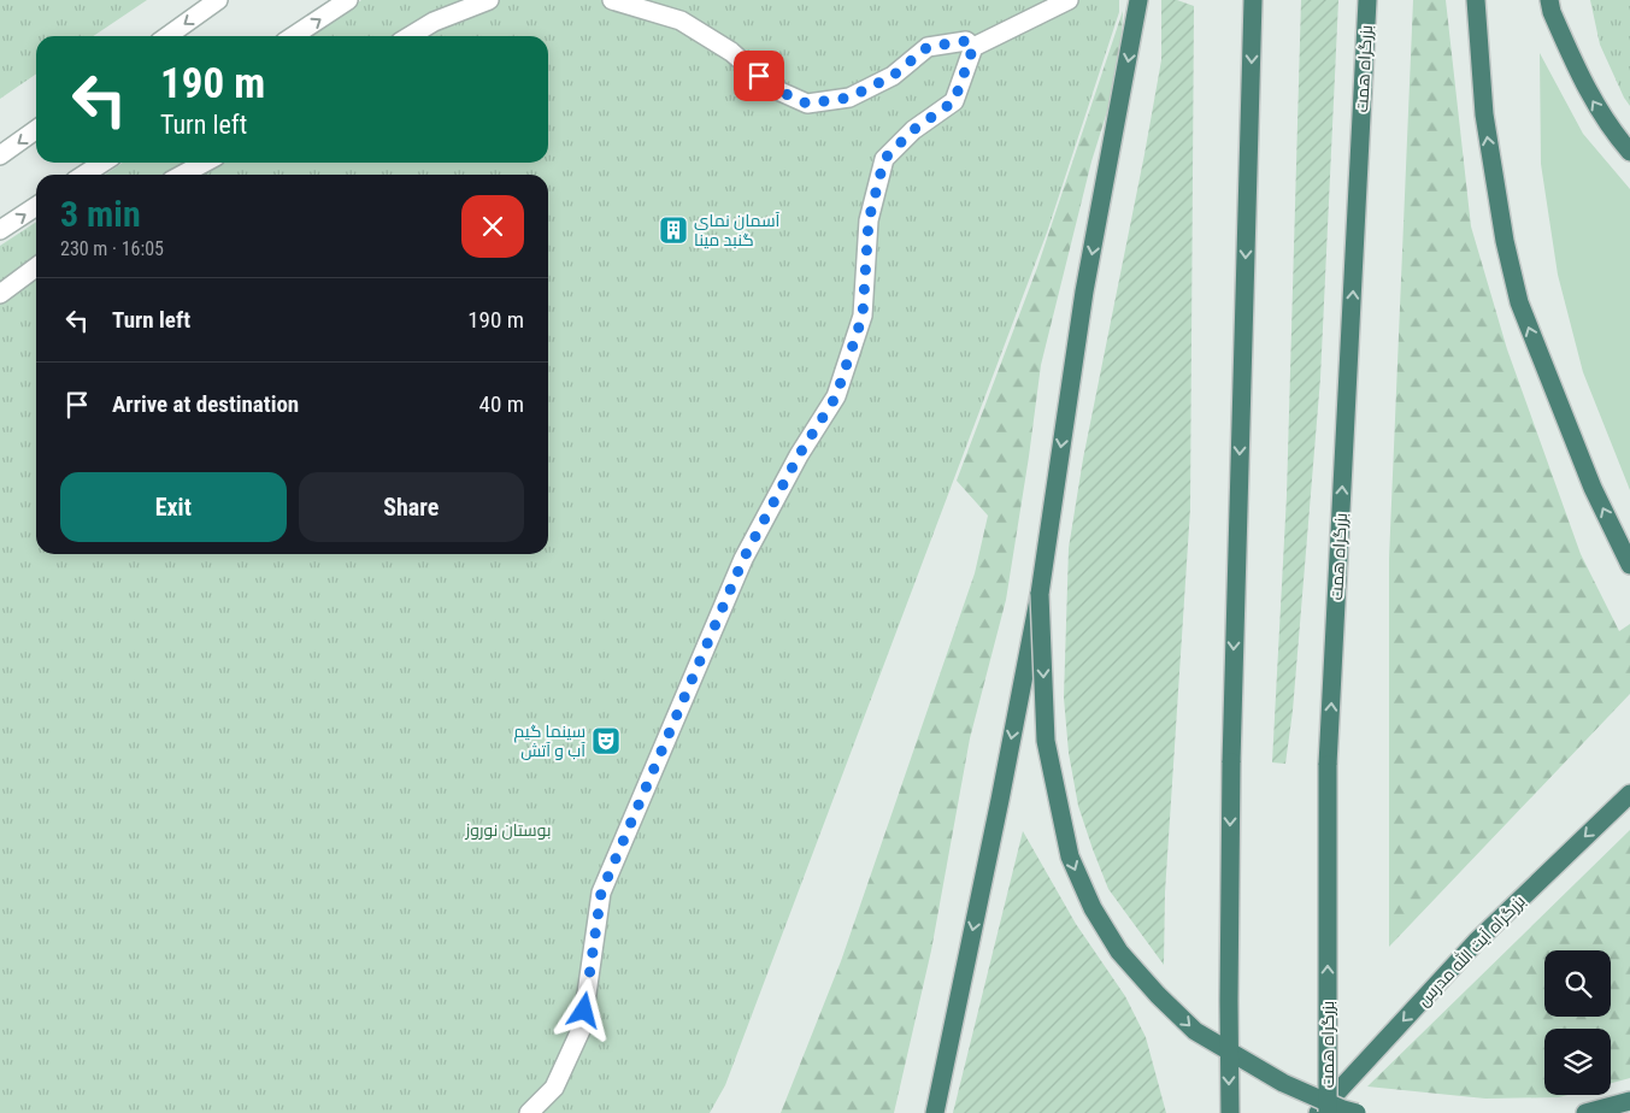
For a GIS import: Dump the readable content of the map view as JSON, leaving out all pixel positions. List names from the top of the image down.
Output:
{
  "streets": {
    "highway": ["بزرگراه همت", "بزرگراه آیت الله مدرس"]
  },
  "one_way": ["بزرگراه آیت الله مدرس"],
  "parks": ["بوستان نوروز"],
  "places": {
    "building": ["آسمان نمای گنبد مینا"],
    "theatre": ["سینما گیم آب و آتش"]
  },
  "page": {
    "turn": ["190 m", "Turn left"],
    "heading": ["3 min", "230 m · 16:05"],
    "list": [
      {
        "name": "Turn left",
        "value": "190 m"
      },
      {
        "name": "Arrive at destination",
        "value": "40 m"
      }
    ],
    "buttons": ["Exit", "Share"]
  }
}
